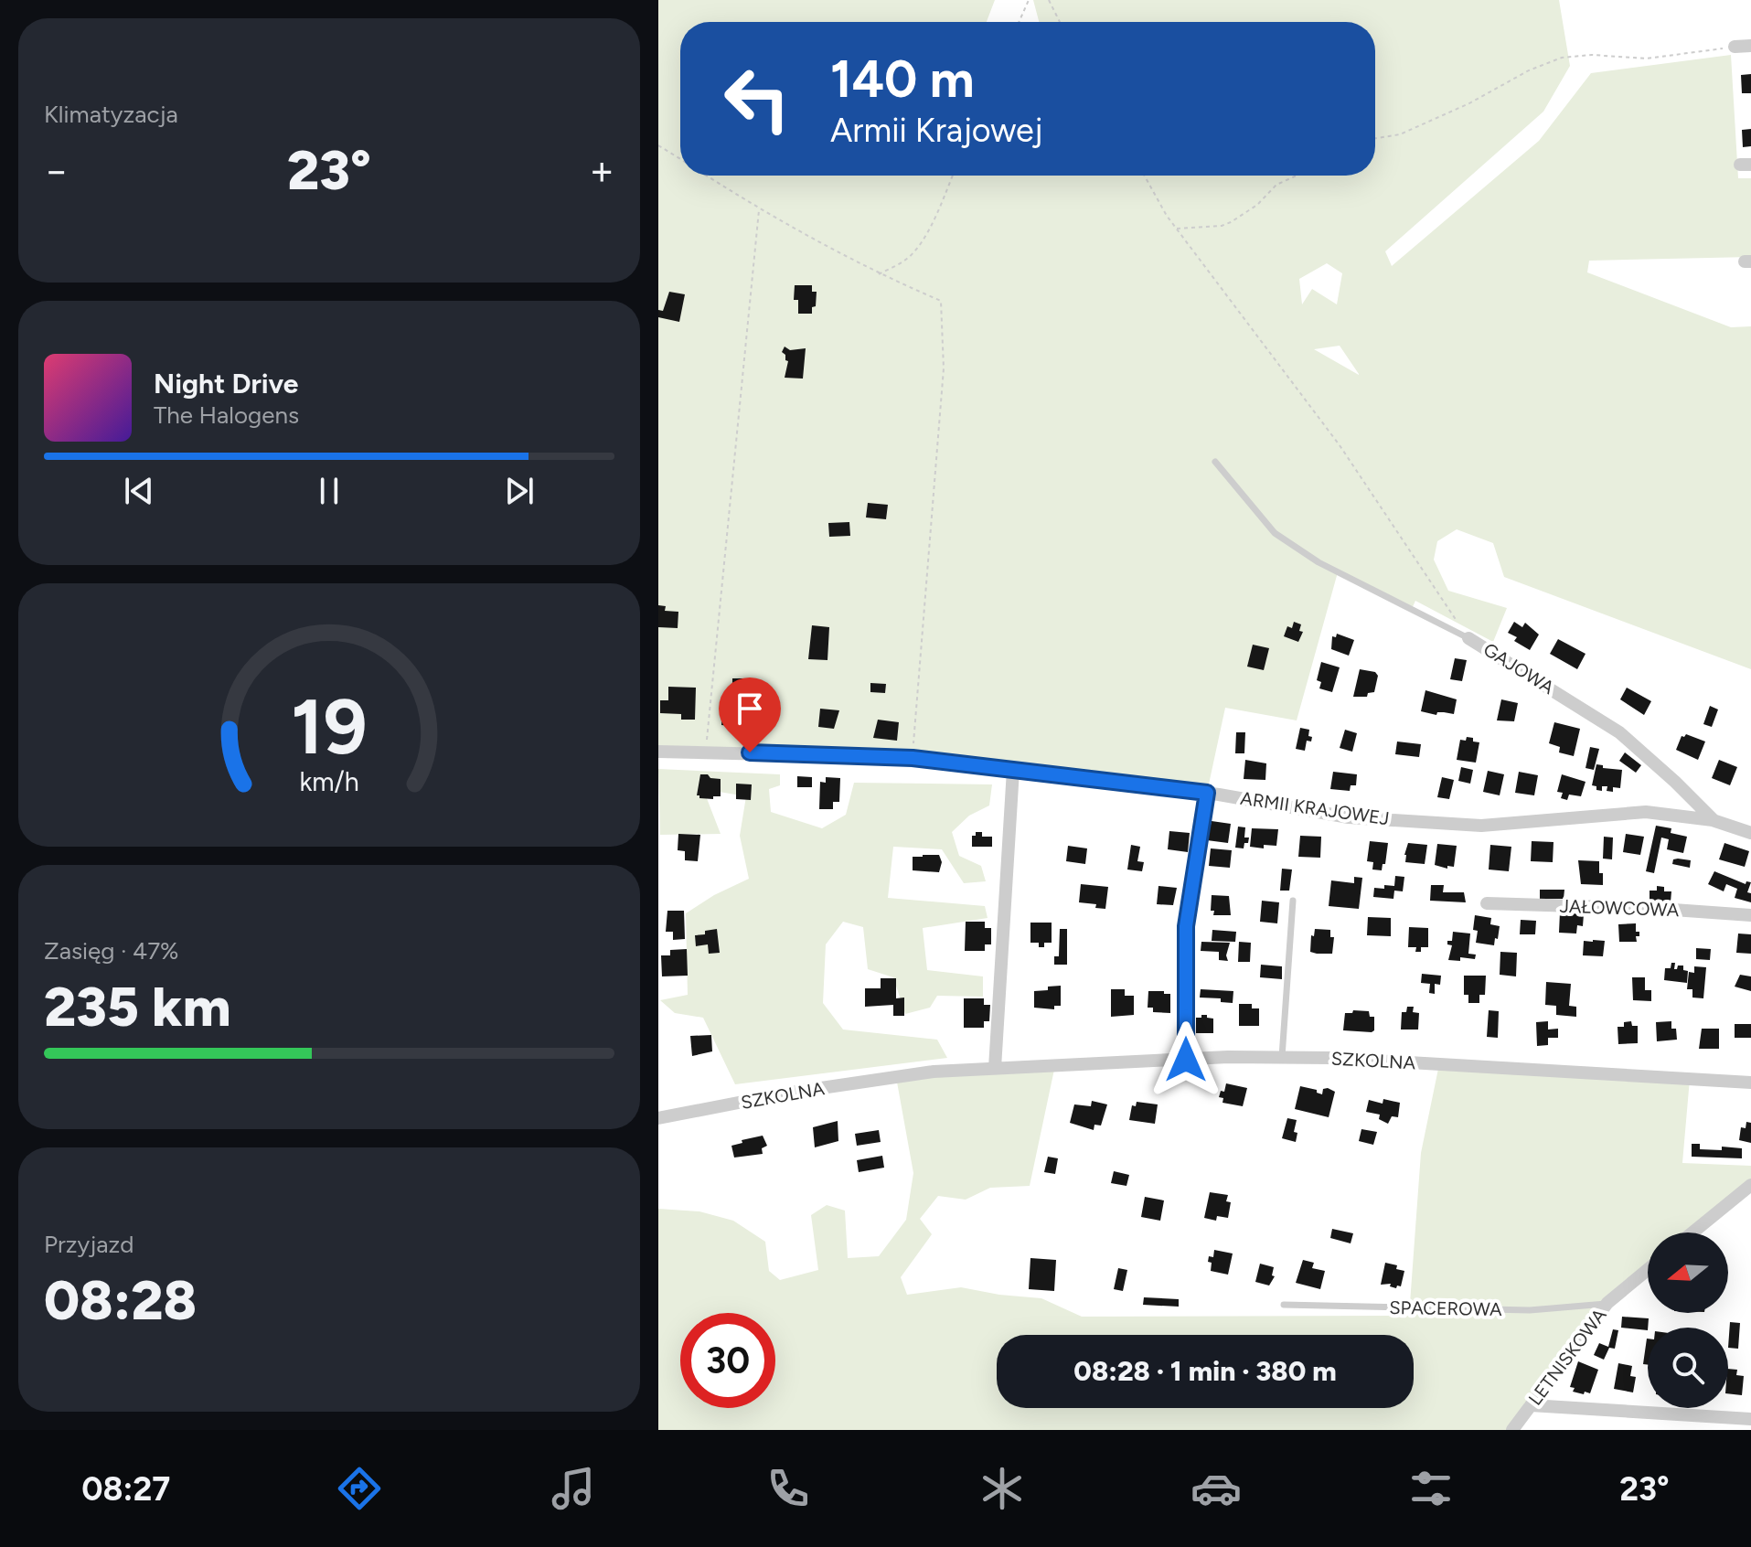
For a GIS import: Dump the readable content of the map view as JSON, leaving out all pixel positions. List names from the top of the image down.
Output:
{
  "streets": {
    "street": [
      "GAJOWA",
      "ARMII KRAJOWEJ",
      "JAŁOWCOWA",
      "SZKOLNA",
      "LETNISKOWA"
    ],
    "lane": ["SPACEROWA"]
  },
  "crossings": [
    ["GAJOWA", "ARMII KRAJOWEJ"],
    ["SPACEROWA", "LETNISKOWA"]
  ],
  "north": "left",
  "page": {
    "tile": [
      "Klimatyzacja",
      ["Zasięg · 47%", "235 km"],
      ["Przyjazd", "08:28"]
    ],
    "turn": ["140 m", "Armii Krajowej"],
    "heat": ["−", "23°", "+"],
    "song": ["Night Drive", "The Halogens"],
    "limit": "30",
    "trip": "08:28 · 1 min · 380 m",
    "tabs": ["08:27", "23°"],
    "gauge": ["19", "km/h"]
  }
}
